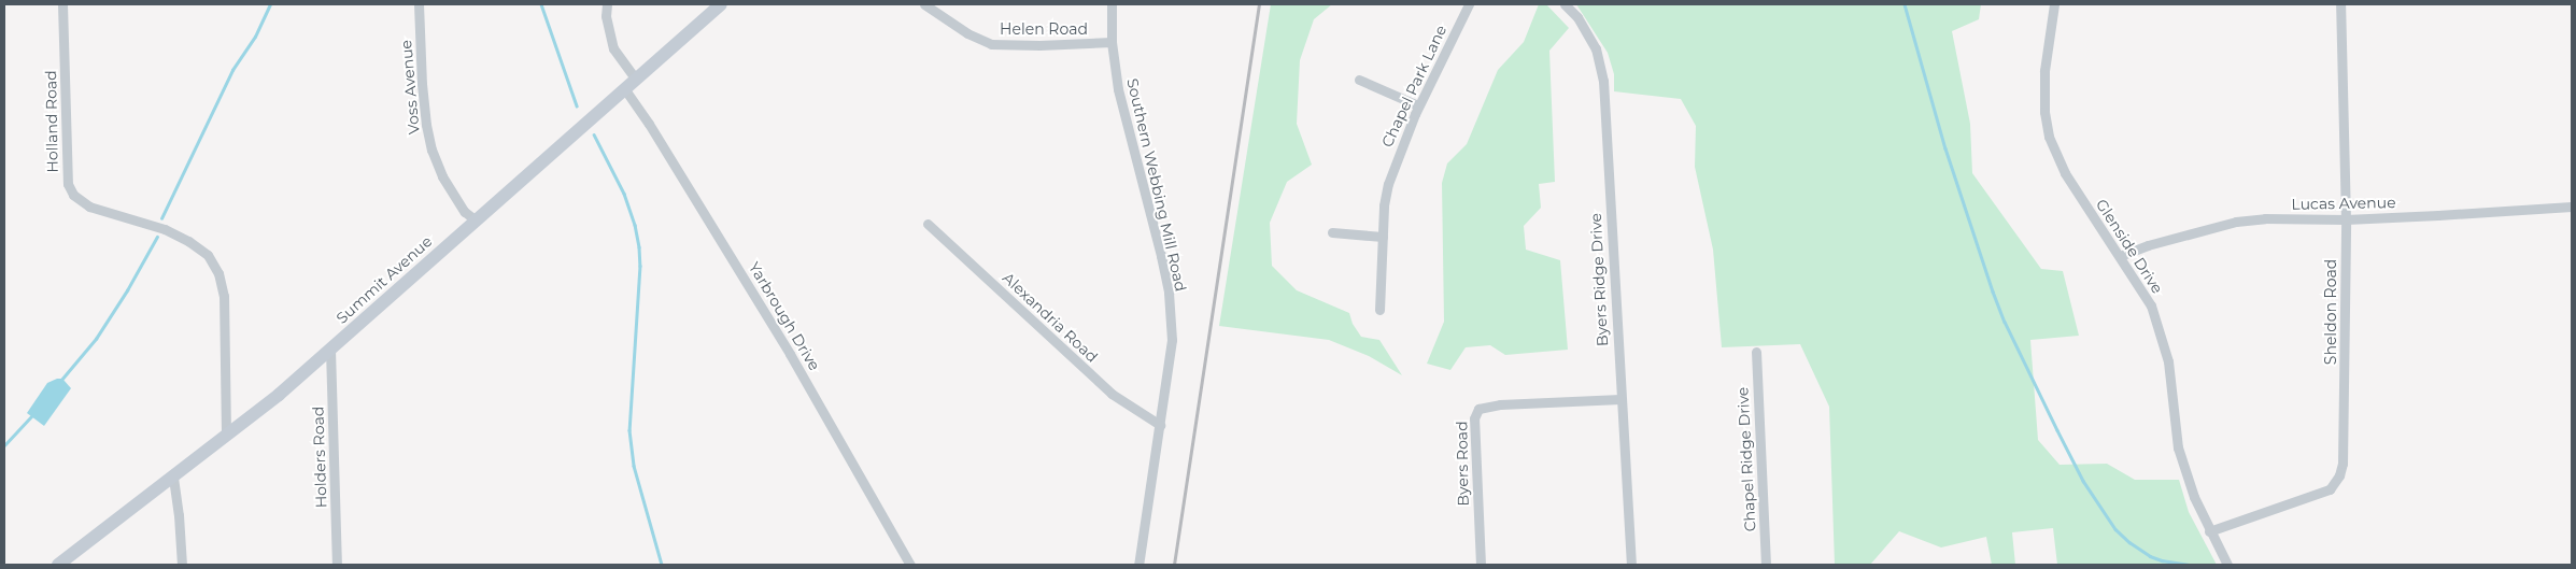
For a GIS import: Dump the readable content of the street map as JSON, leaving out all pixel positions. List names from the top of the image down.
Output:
{
  "streets": {
    "main road": ["Summit Avenue"],
    "street": [
      "Helen Road",
      "Chapel Park Lane",
      "Voss Avenue",
      "Holland Road",
      "Southern Webbing Mill Road",
      "Lucas Avenue",
      "Glenside Drive",
      "Byers Ridge Drive",
      "Sheldon Road",
      "Yarbrough Drive",
      "Alexandria Road",
      "Holders Road",
      "Chapel Ridge Drive",
      "Byers Road"
    ]
  },
  "crossings": [
    ["Helen Road", "Southern Webbing Mill Road"],
    ["Voss Avenue", "Summit Avenue"],
    ["Holland Road", "Summit Avenue"],
    ["Southern Webbing Mill Road", "Alexandria Road"],
    ["Lucas Avenue", "Glenside Drive"],
    ["Lucas Avenue", "Sheldon Road"],
    ["Glenside Drive", "Sheldon Road"],
    ["Summit Avenue", "Yarbrough Drive"],
    ["Summit Avenue", "Holders Road"],
    ["Byers Ridge Drive", "Byers Road"]
  ]
}
